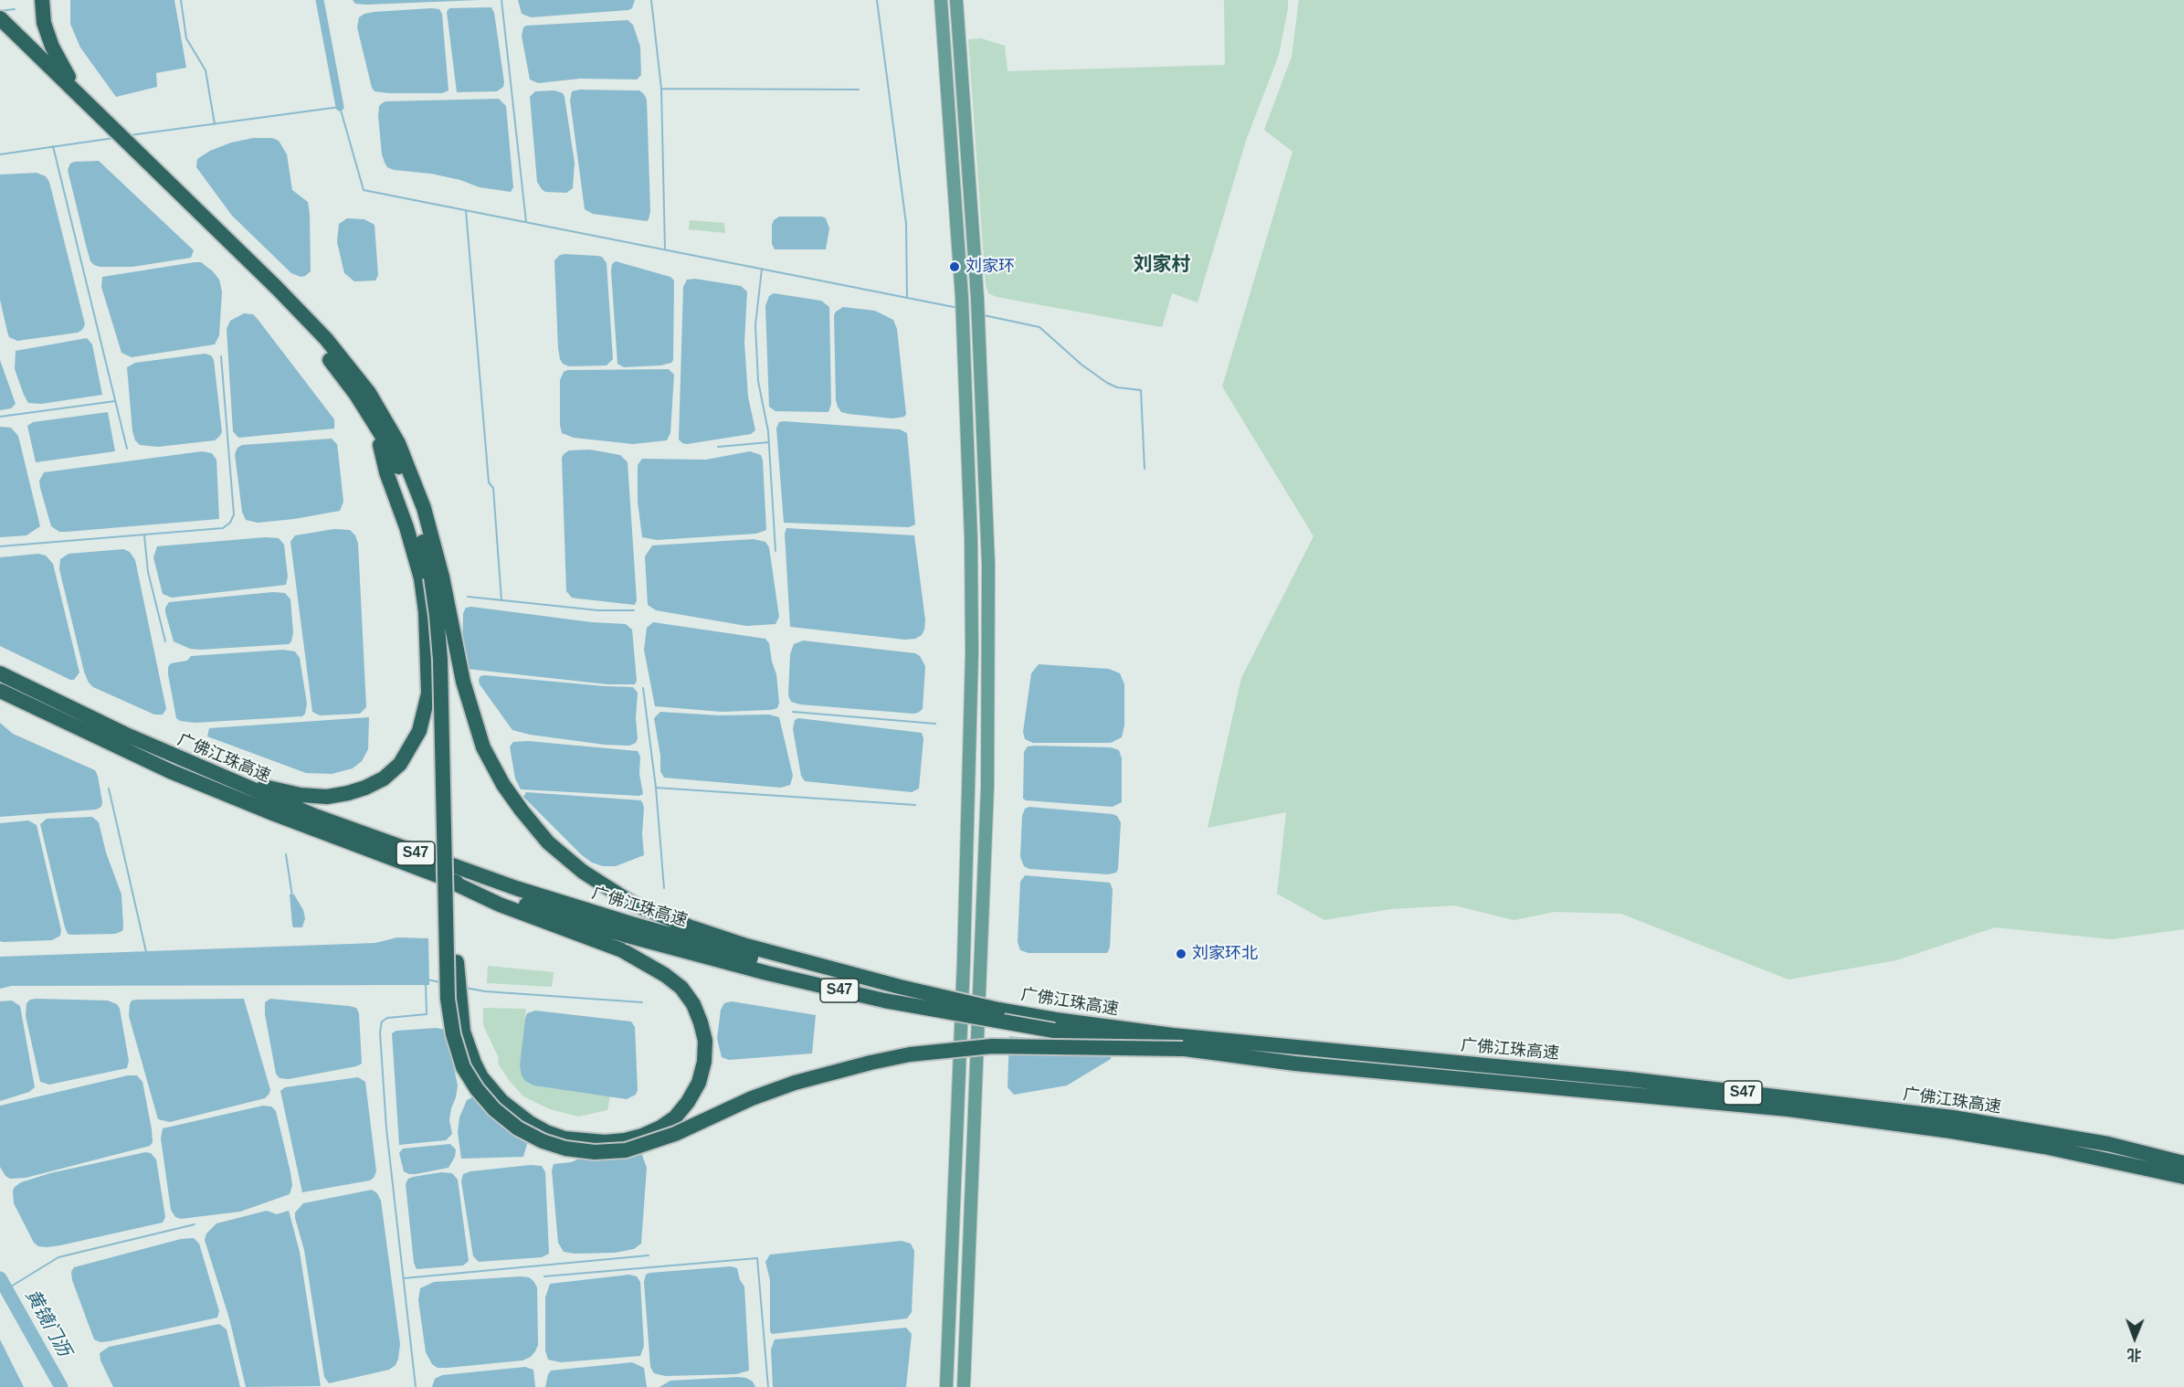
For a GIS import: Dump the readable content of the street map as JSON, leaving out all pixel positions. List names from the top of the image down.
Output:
{
  "streets": {
    "highway": ["广佛江珠高速", "S47"]
  },
  "districts": ["刘家村"],
  "water": ["黄镜门沥"],
  "places": ["刘家环", "刘家环北"],
  "north": "bottom"
}
